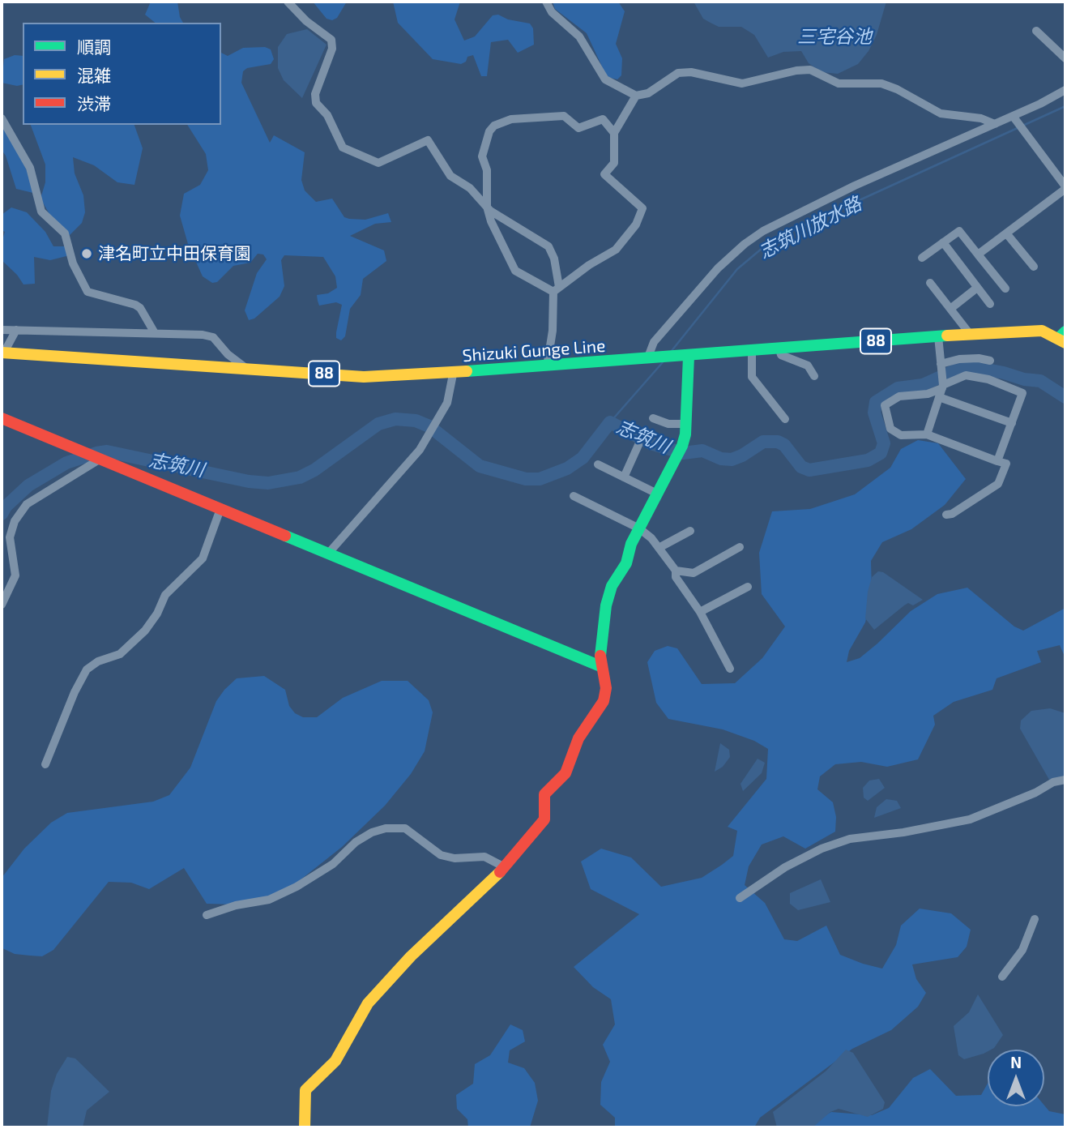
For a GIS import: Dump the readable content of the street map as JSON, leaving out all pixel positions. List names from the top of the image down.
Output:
{
  "streets": {
    "street": ["88", "Shizuki Gunge Line"]
  },
  "water": ["三宅谷池", "志筑川放水路", "志筑川"],
  "places": ["津名町立中田保育園"],
  "legend": ["順調", "混雑", "渋滞"],
  "north": "top"
}
